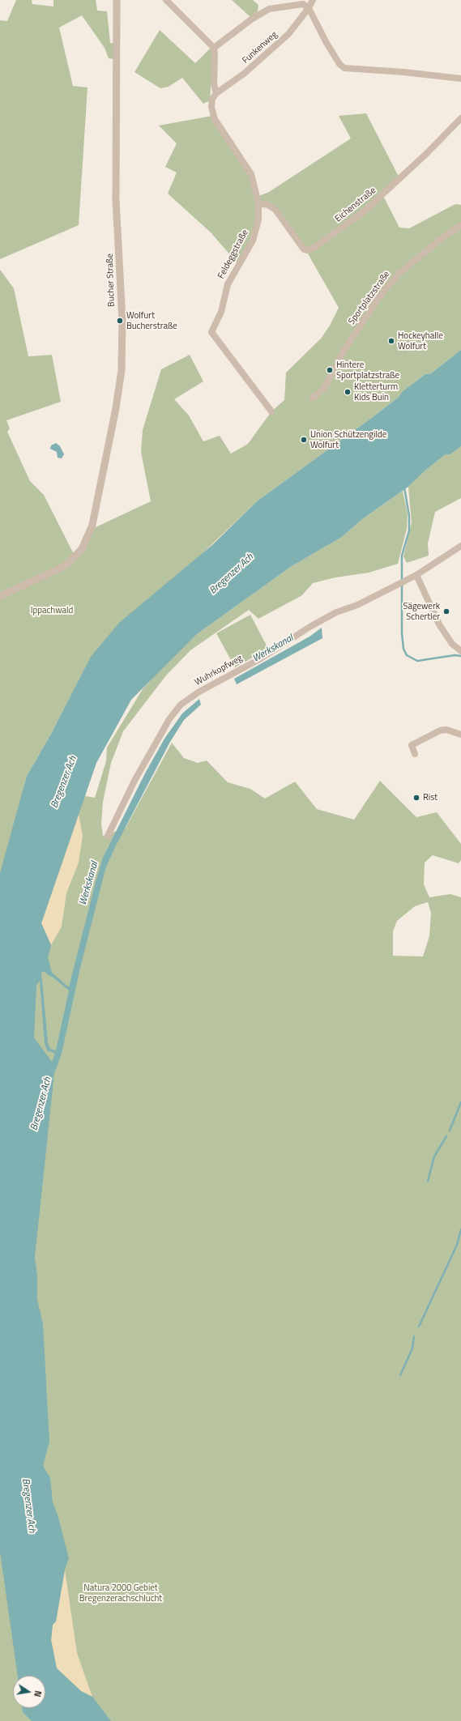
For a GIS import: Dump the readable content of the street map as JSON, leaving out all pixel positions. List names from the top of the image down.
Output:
{
  "streets": {
    "street": [
      "Funkenweg",
      "Eichenstraße",
      "Feldeggstraße",
      "Bucher Straße",
      "Sportplatzstraße",
      "Wuhrkopfweg"
    ]
  },
  "crossings": [
    ["Funkenweg", "Feldeggstraße"],
    ["Eichenstraße", "Feldeggstraße"]
  ],
  "water": ["Bregenzer Ach", "Werkskanal"],
  "parks": ["Ippachwald", "Natura 2000 Gebiet Bregenzerachschlucht"],
  "places": [
    "Wolfurt Bucherstraße",
    "Hockeyhalle Wolfurt",
    "Hintere Sportplatzstraße",
    "Kletterturm Kids Buin",
    "Union Schützengilde Wolfurt",
    "Sägewerk Schertler",
    "Rist"
  ],
  "north": "right"
}
